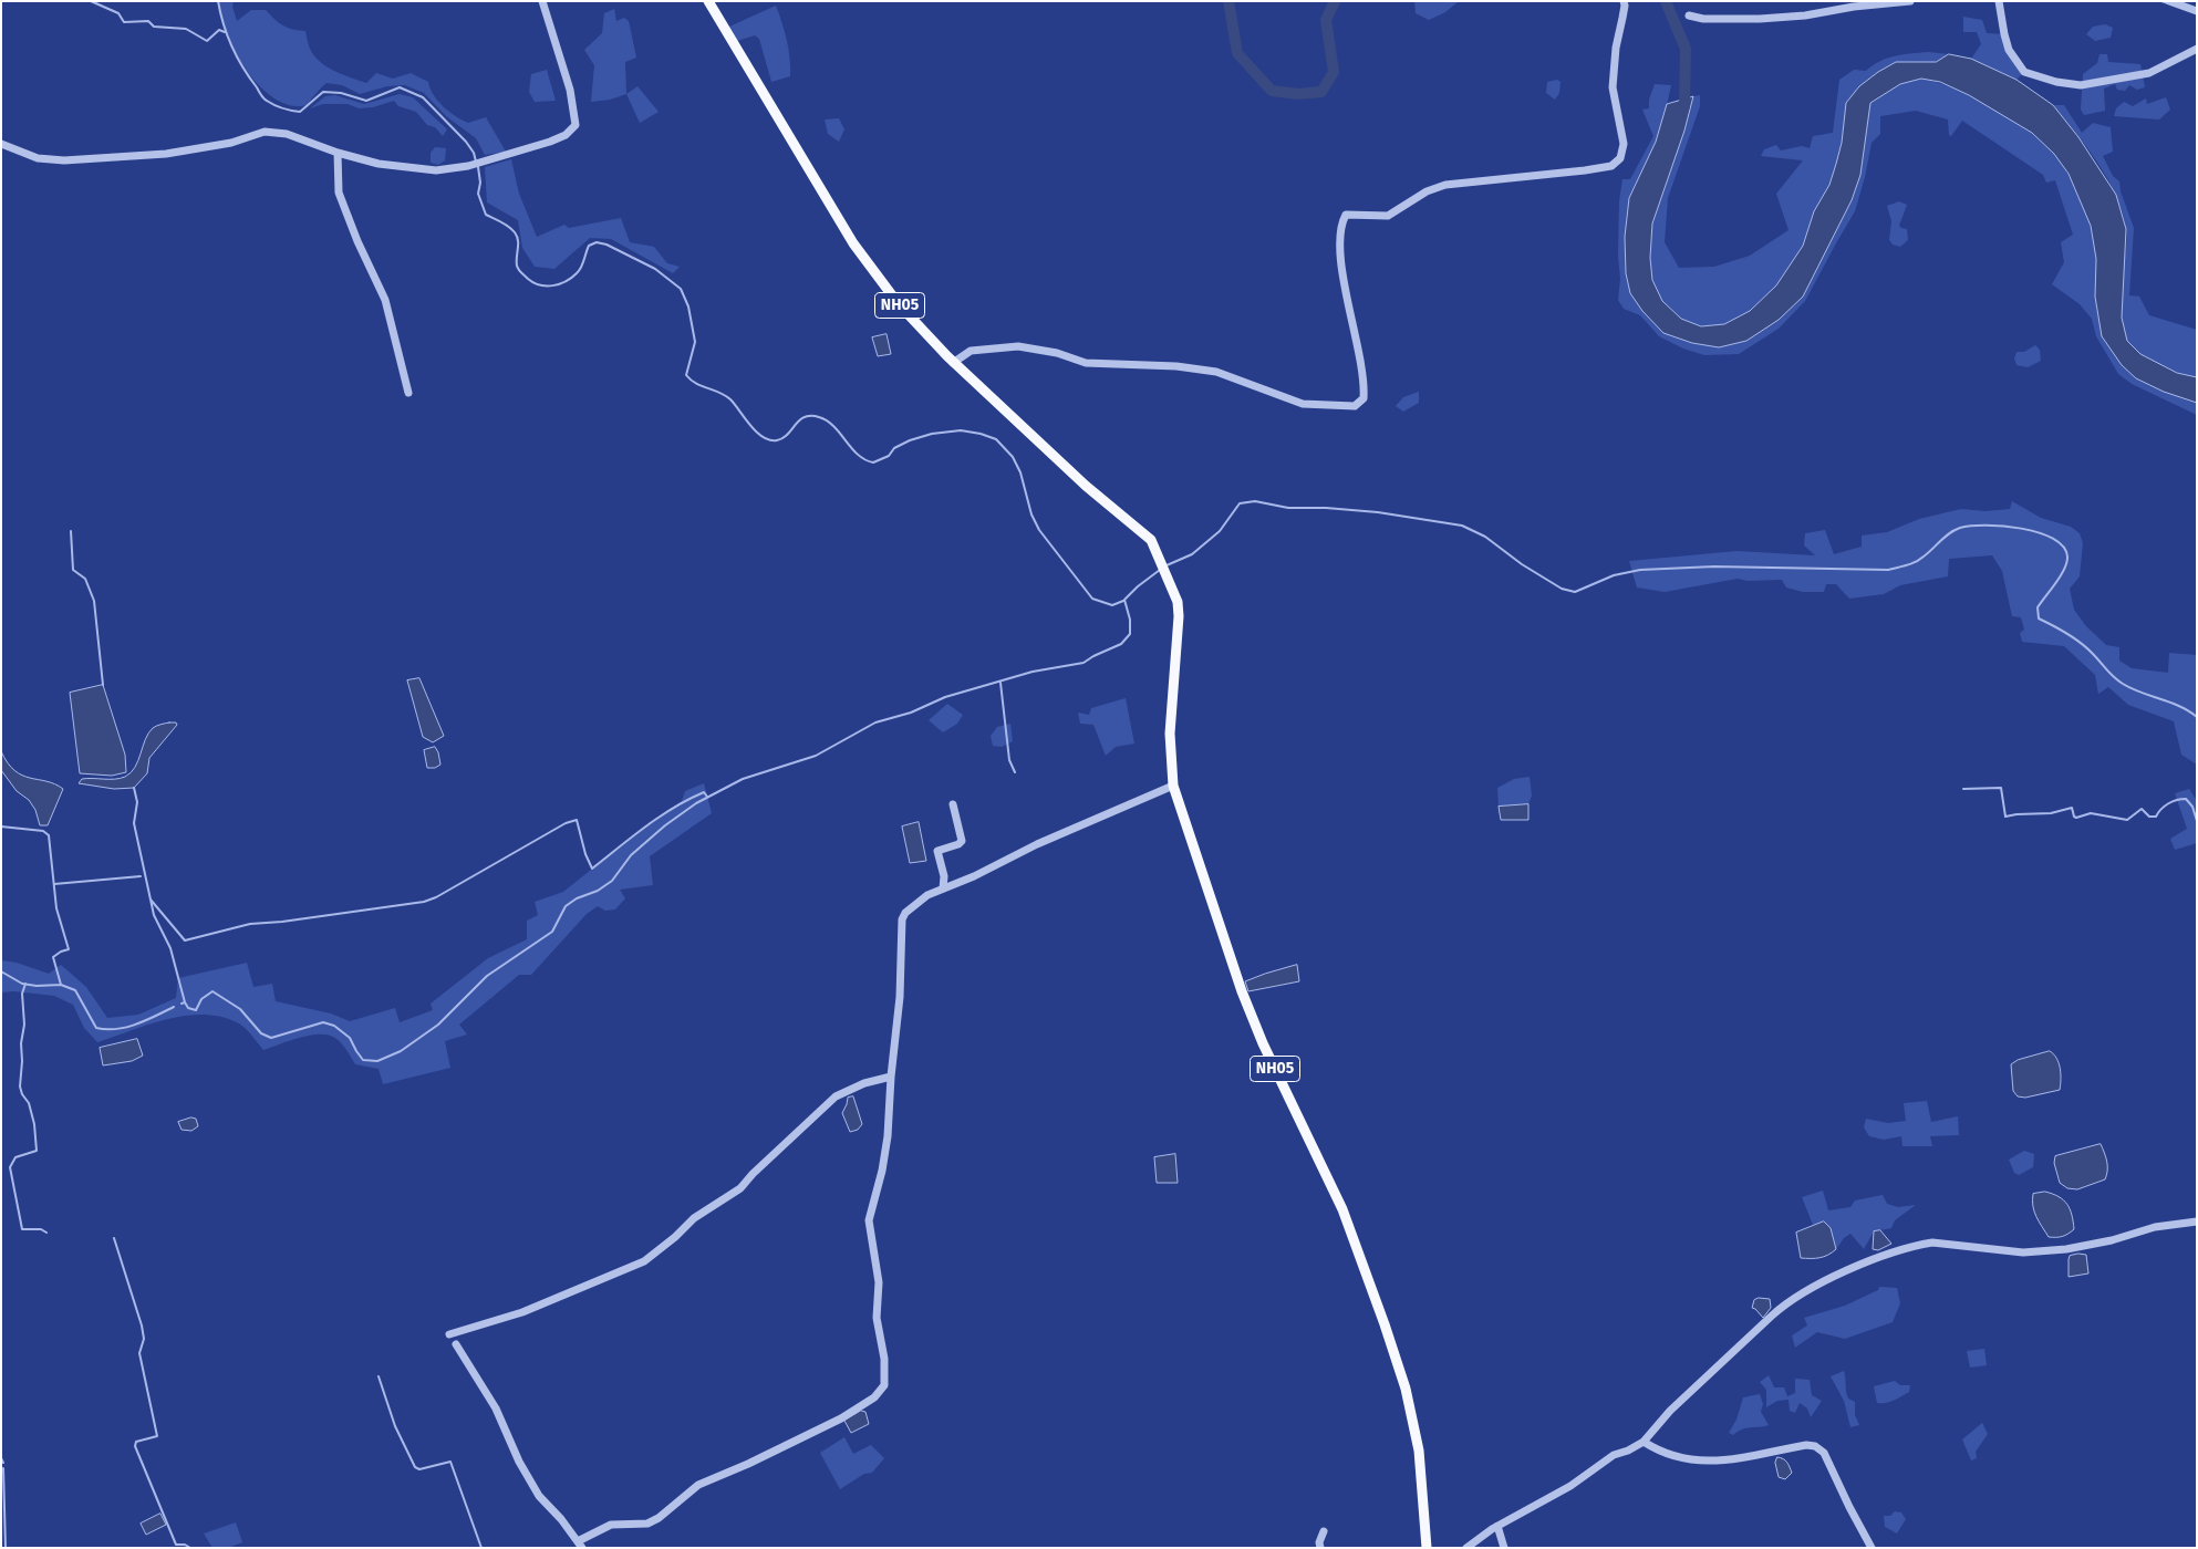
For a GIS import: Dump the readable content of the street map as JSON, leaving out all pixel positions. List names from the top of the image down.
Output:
{
  "streets": {
    "main road": ["NH05"]
  }
}
